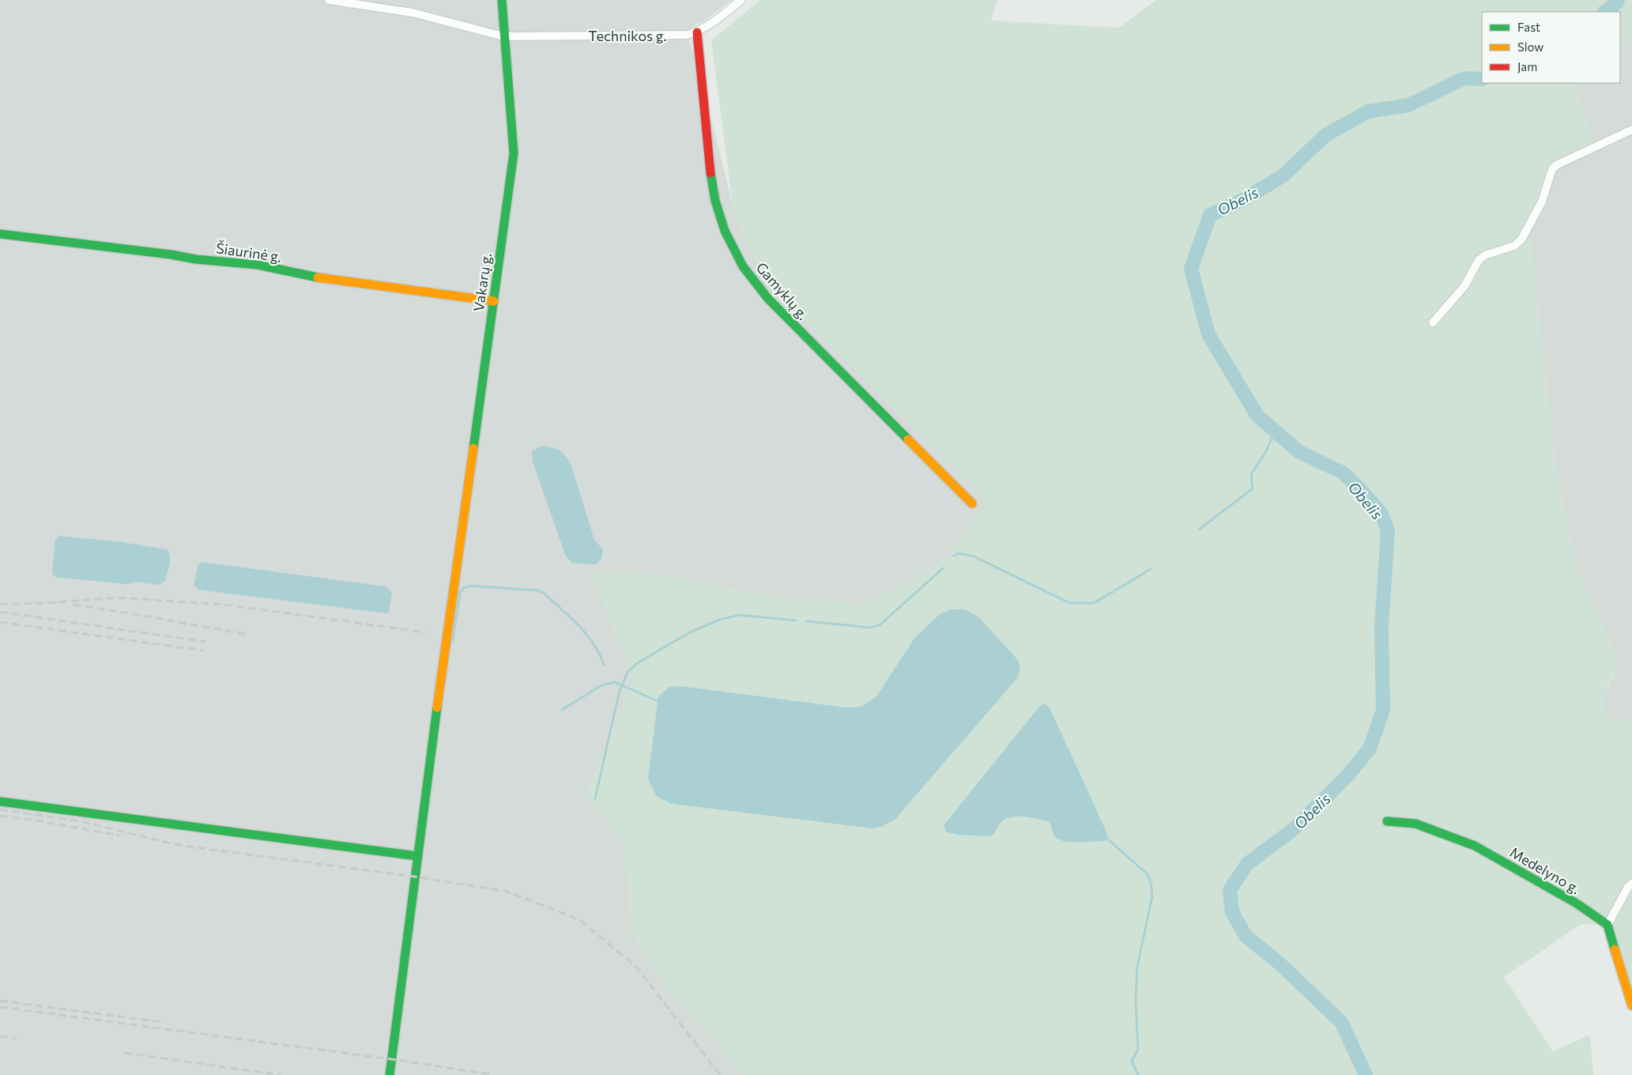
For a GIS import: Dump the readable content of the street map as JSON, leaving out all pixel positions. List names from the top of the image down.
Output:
{
  "streets": {
    "street": [
      "Technikos g.",
      "Šiaurinė g.",
      "Vakarų g.",
      "Gamyklų g.",
      "Medelyno g."
    ]
  },
  "crossings": [
    ["Technikos g.", "Vakarų g."],
    ["Technikos g.", "Gamyklų g."],
    ["Šiaurinė g.", "Vakarų g."]
  ],
  "water": ["Obelis"],
  "legend": ["Fast", "Slow", "Jam"]
}
